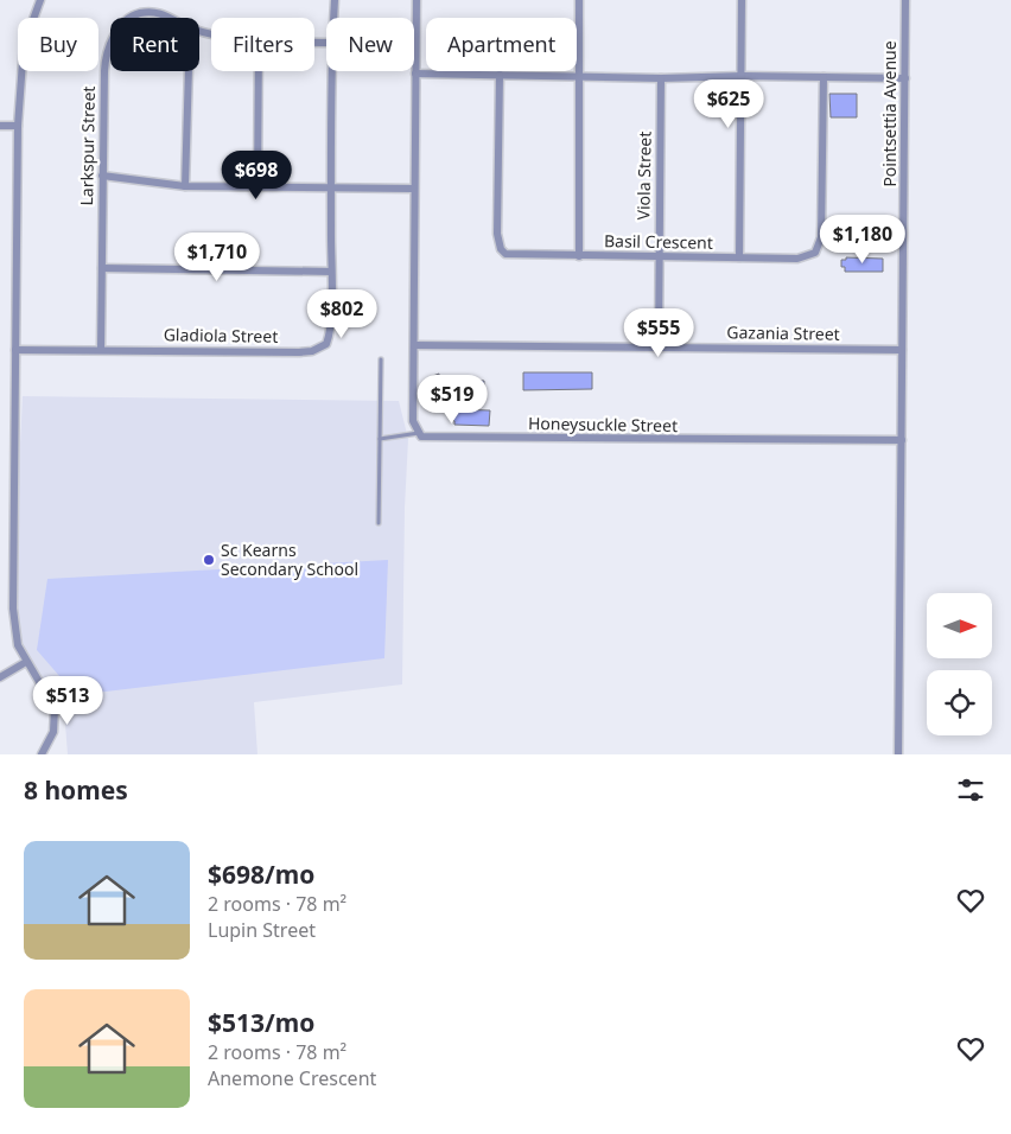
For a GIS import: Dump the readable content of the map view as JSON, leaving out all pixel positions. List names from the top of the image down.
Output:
{
  "streets": {
    "street": [
      "Pointsettia Avenue",
      "Larkspur Street",
      "Viola Street",
      "Basil Crescent",
      "Gazania Street",
      "Gladiola Street",
      "Honeysuckle Street"
    ]
  },
  "crossings": [
    ["Pointsettia Avenue", "Gazania Street"],
    ["Pointsettia Avenue", "Honeysuckle Street"],
    ["Larkspur Street", "Gladiola Street"],
    ["Viola Street", "Basil Crescent"],
    ["Viola Street", "Gazania Street"]
  ],
  "places": ["Sc Kearns Secondary School"],
  "north": "right",
  "page": {
    "chip": [
      "Buy",
      "Rent",
      "Filters",
      "New",
      "Apartment"
    ],
    "price": [
      "$625",
      "$698",
      "$1,180",
      "$1,710",
      "$802",
      "$555",
      "$519",
      "$513"
    ],
    "heading": "8 homes",
    "list": [
      {
        "name": "$698/mo",
        "note": "2 rooms · 78 m² · Lupin Street"
      },
      {
        "name": "$513/mo",
        "note": "2 rooms · 78 m² · Anemone Crescent"
      }
    ]
  }
}
